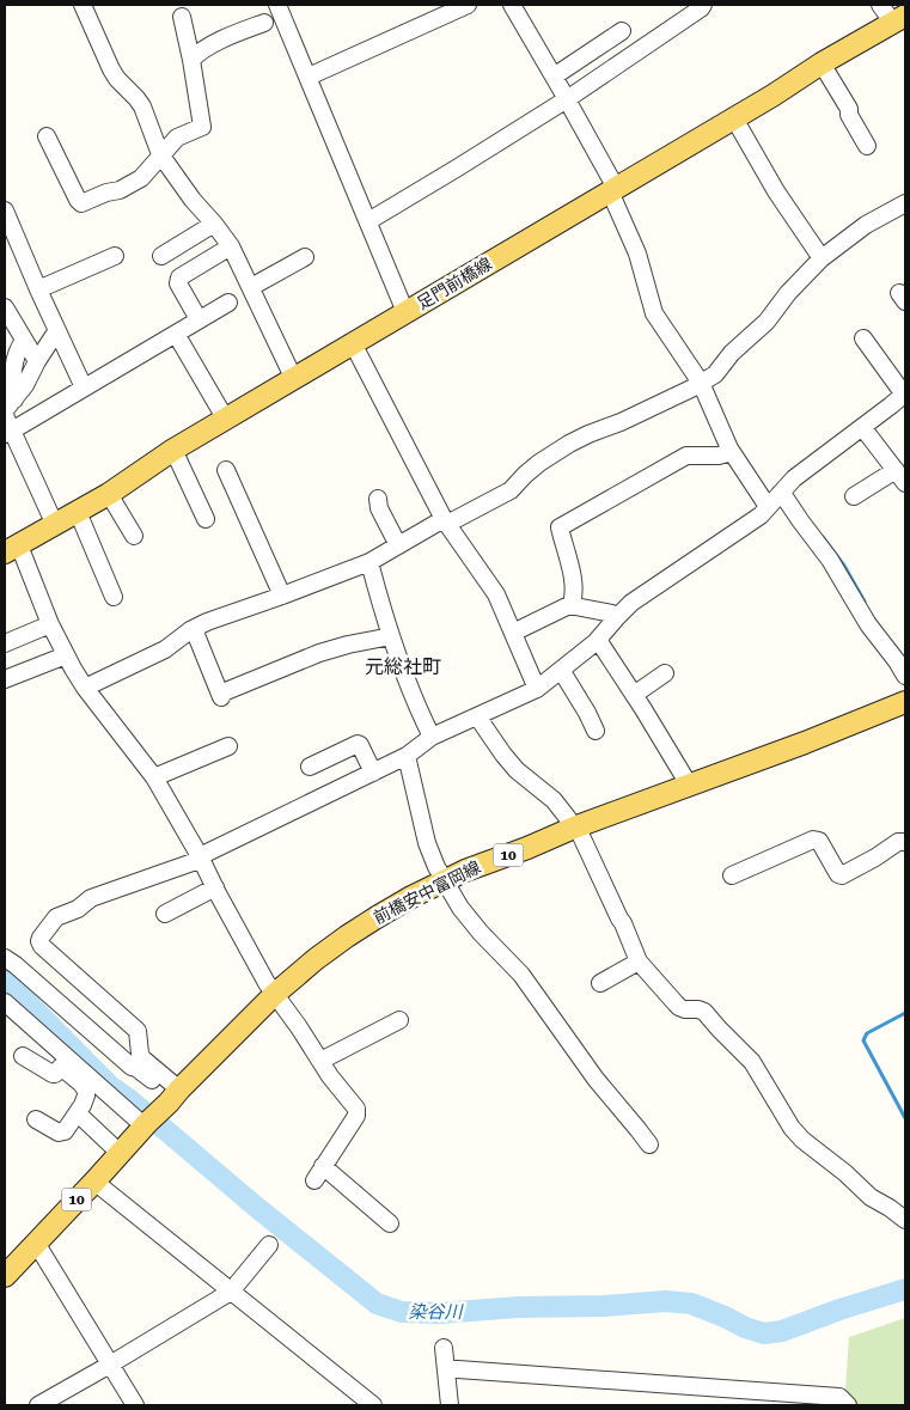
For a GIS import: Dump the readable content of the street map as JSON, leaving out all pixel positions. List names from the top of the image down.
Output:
{
  "streets": {
    "main road": ["足門前橋線", "10", "前橋安中富岡線"]
  },
  "crossings": [
    ["10", "前橋安中富岡線"]
  ],
  "districts": ["元総社町"],
  "water": ["染谷川"]
}
